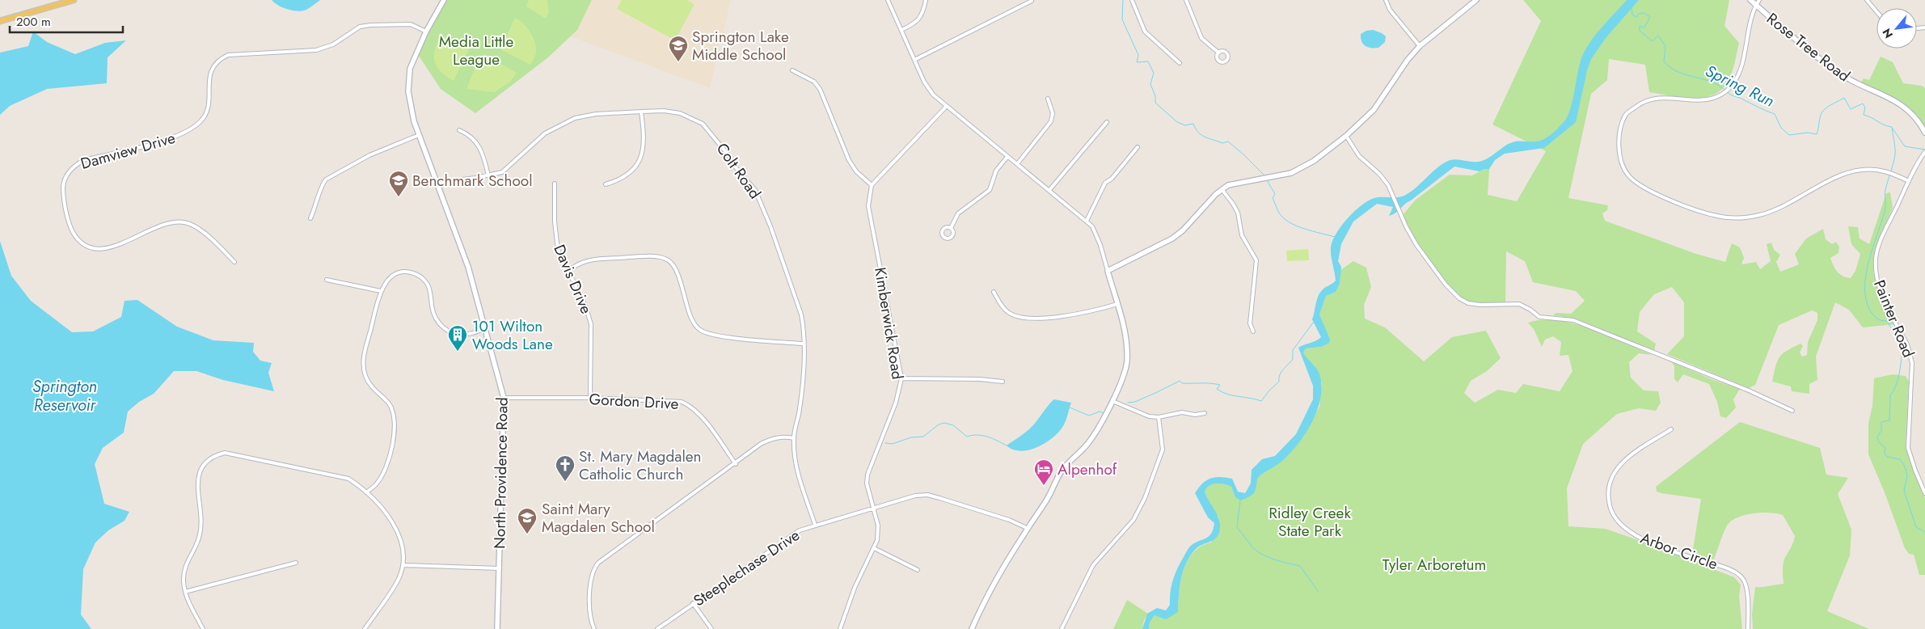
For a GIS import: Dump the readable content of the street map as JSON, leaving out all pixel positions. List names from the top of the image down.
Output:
{
  "streets": {
    "street": [
      "Rose Tree Road",
      "Damview Drive",
      "Colt Road",
      "Davis Drive",
      "Painter Road",
      "Kimberwick Road",
      "Gordon Drive",
      "North Providence Road",
      "Arbor Circle",
      "Steeplechase Drive"
    ]
  },
  "crossings": [
    ["Damview Drive", "North Providence Road"],
    ["Colt Road", "North Providence Road"],
    ["Colt Road", "Steeplechase Drive"],
    ["Davis Drive", "Gordon Drive"],
    ["Kimberwick Road", "Steeplechase Drive"],
    ["Gordon Drive", "North Providence Road"]
  ],
  "water": ["Spring Run", "Springton Reservoir"],
  "parks": ["Media Little League", "Ridley Creek State Park", "Tyler Arboretum"],
  "places": {
    "school or university": ["Springton Lake Middle School", "Benchmark School", "Saint Mary Magdalen School"],
    "building": ["101 Wilton Woods Lane"],
    "church": ["St. Mary Magdalen Catholic Church"],
    "hotel": ["Alpenhof"]
  },
  "scale_bar": "200 m",
  "north": "bottom left"
}
